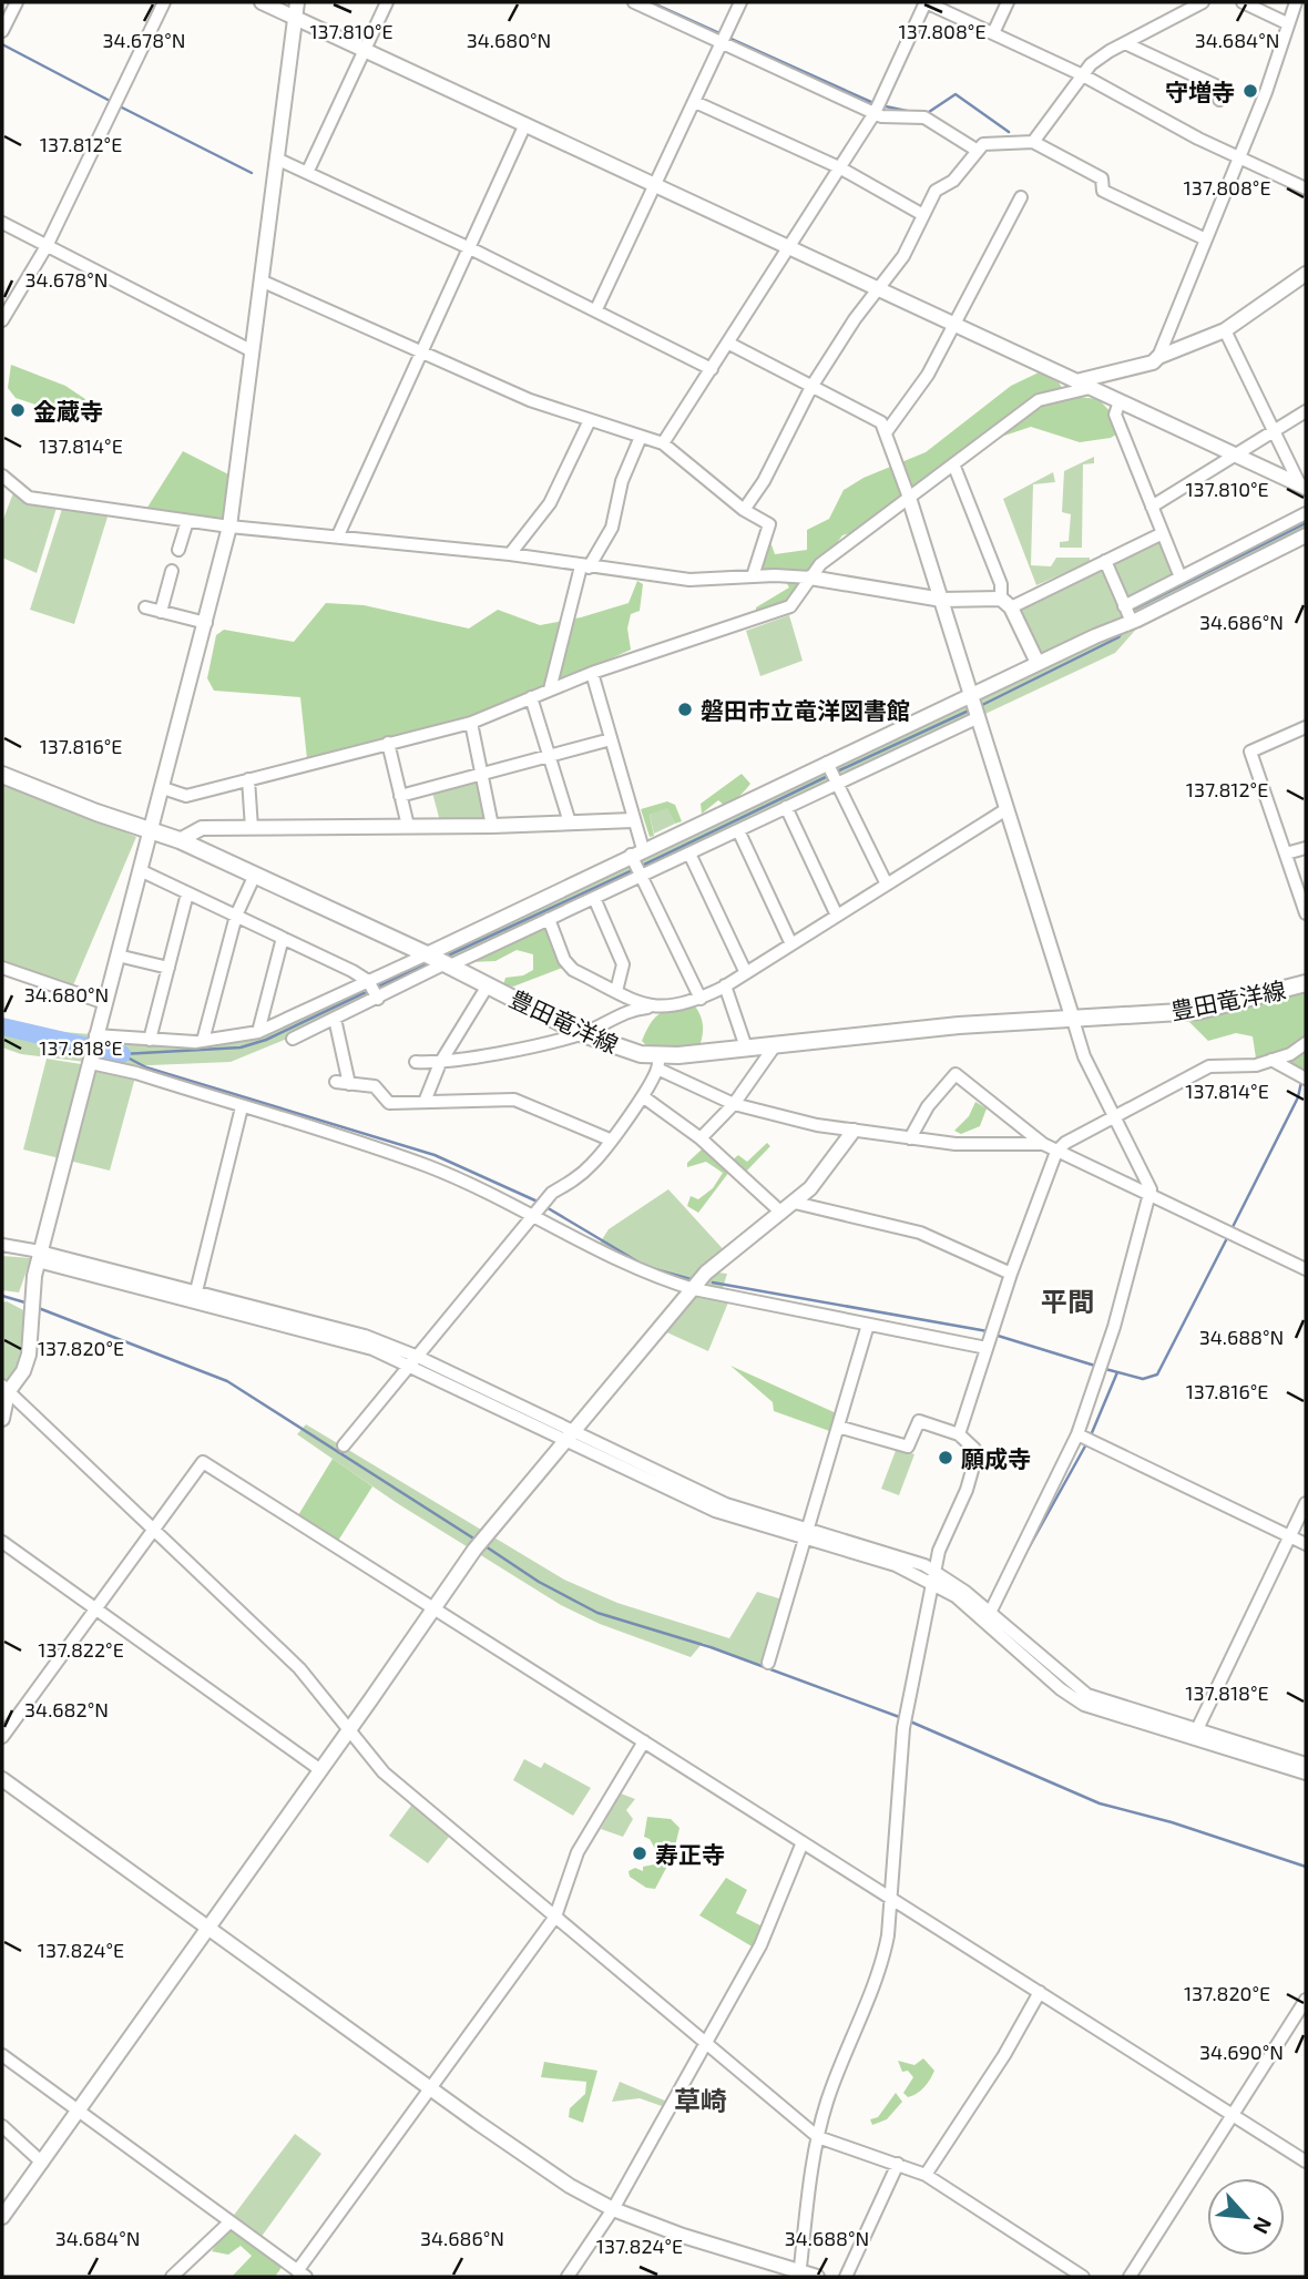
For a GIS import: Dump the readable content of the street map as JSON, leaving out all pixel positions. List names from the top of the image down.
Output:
{
  "streets": {
    "main road": ["豊田竜洋線"]
  },
  "districts": ["平間", "草崎"],
  "places": [
    "守増寺",
    "金蔵寺",
    "磐田市立竜洋図書館",
    "願成寺",
    "寿正寺"
  ],
  "north": "bottom right",
  "coordinates": [
    "137.810°E",
    "137.808°E",
    "34.678°N",
    "34.680°N",
    "34.684°N",
    "137.812°E",
    "137.814°E",
    "34.686°N",
    "137.816°E",
    "137.818°E",
    "34.688°N",
    "137.820°E",
    "137.822°E",
    "34.682°N",
    "137.824°E",
    "34.690°N"
  ]
}
